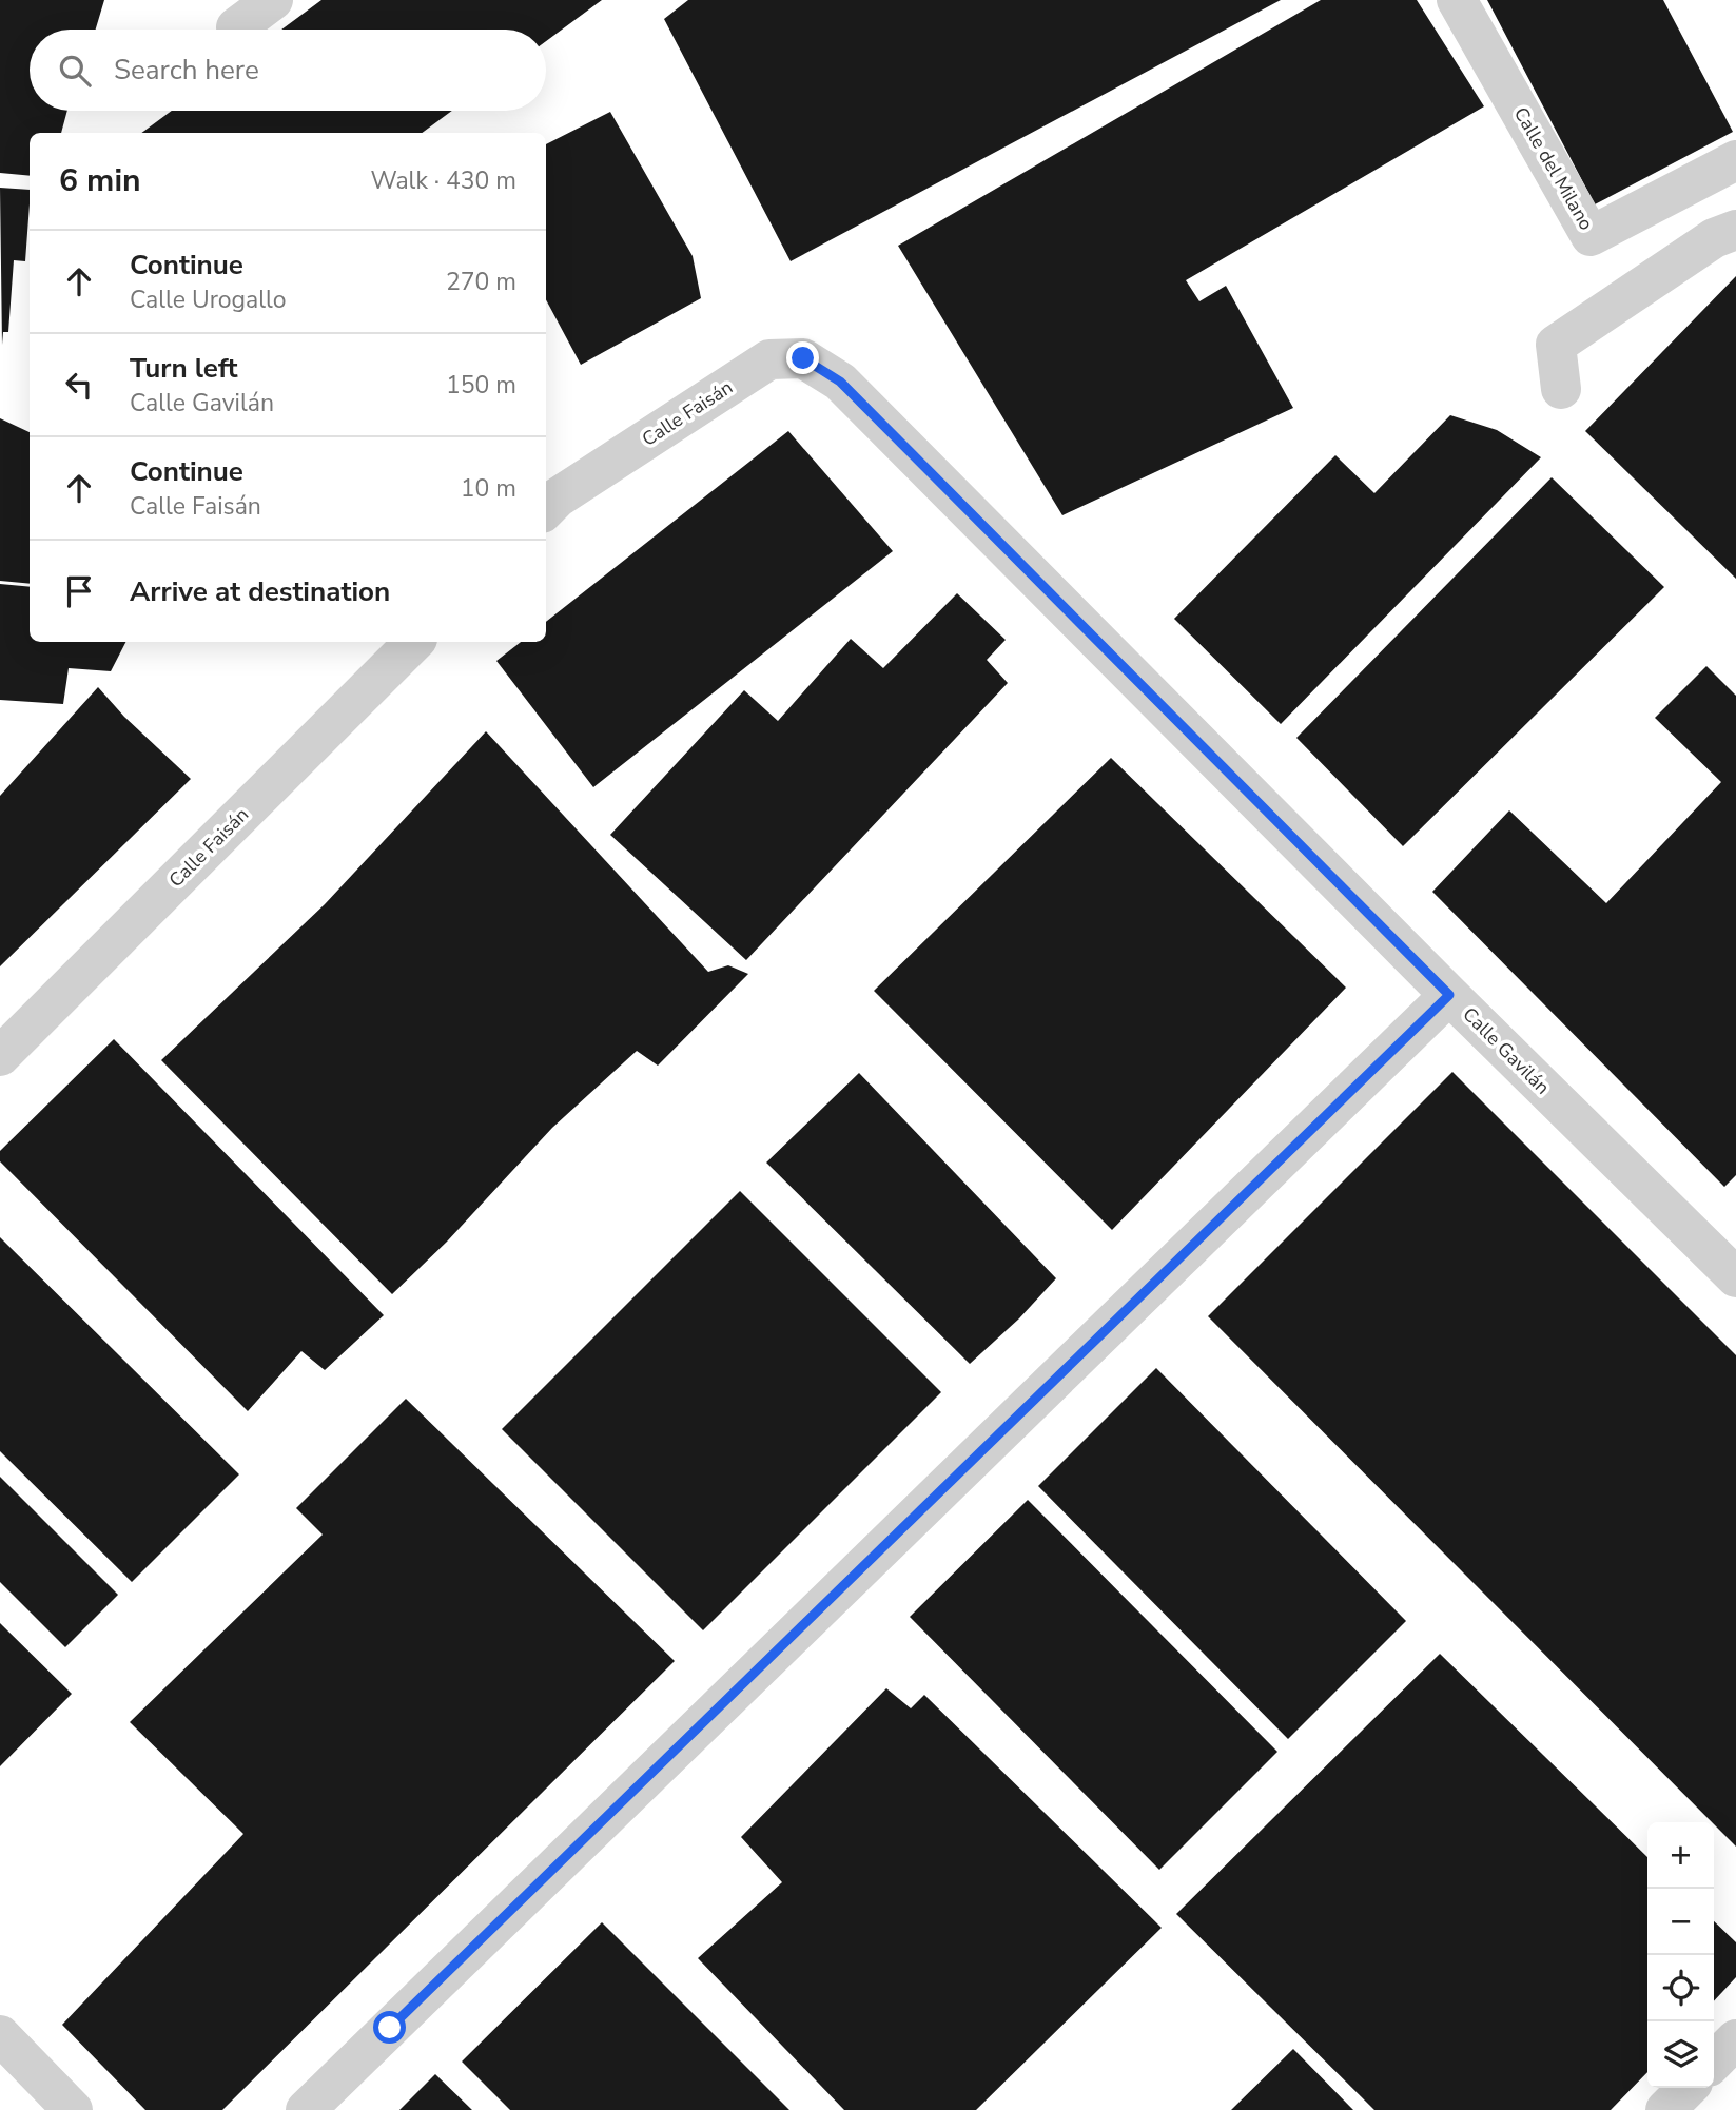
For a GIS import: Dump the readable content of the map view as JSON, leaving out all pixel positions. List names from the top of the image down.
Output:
{
  "streets": {
    "street": ["Calle del Milano", "Calle Faisán", "Calle Gavilán"]
  },
  "crossings": [
    ["Calle Faisán", "Calle Gavilán"]
  ],
  "page": {
    "search": "Search here",
    "heading": ["6 min", "Walk · 430 m"],
    "list": [
      ["Continue", "Calle Urogallo", "270 m"],
      ["Turn left", "Calle Gavilán", "150 m"],
      ["Continue", "Calle Faisán", "10 m"],
      "Arrive at destination"
    ],
    "map_buttons": ["+", "−"]
  }
}
